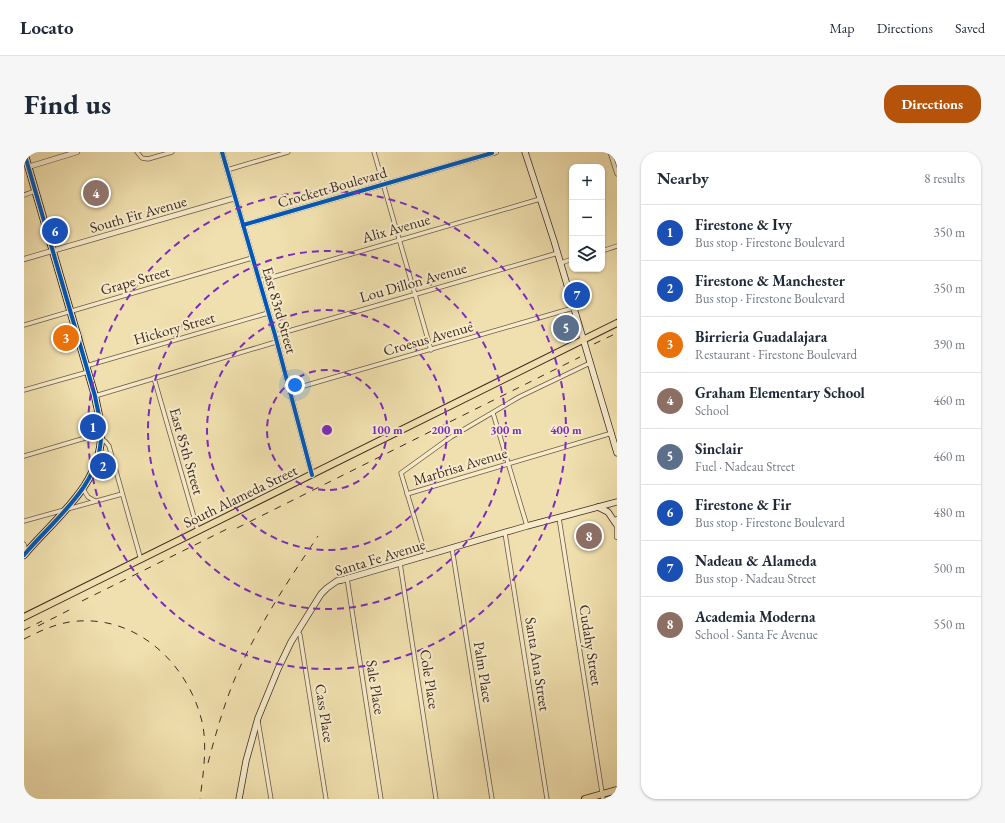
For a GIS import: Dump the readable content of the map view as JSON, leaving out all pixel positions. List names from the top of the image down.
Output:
{
  "streets": {
    "main road": ["South Alameda Street", "Santa Fe Avenue"],
    "street": [
      "Crockett Boulevard",
      "South Fir Avenue",
      "Alix Avenue",
      "Grape Street",
      "Lou Dillon Avenue",
      "East 83rd Street",
      "Hickory Street",
      "Croesus Avenue",
      "East 85th Street",
      "Marbrisa Avenue",
      "Cudahy Street",
      "Santa Ana Street",
      "Palm Place",
      "Cole Place",
      "Sale Place",
      "Cass Place"
    ]
  },
  "crossings": [
    ["Crockett Boulevard", "East 83rd Street"],
    ["South Fir Avenue", "East 83rd Street"],
    ["Alix Avenue", "East 83rd Street"],
    ["Grape Street", "East 83rd Street"],
    ["Lou Dillon Avenue", "East 83rd Street"],
    ["East 83rd Street", "Hickory Street"],
    ["East 83rd Street", "Croesus Avenue"],
    ["East 83rd Street", "South Alameda Street"],
    ["East 85th Street", "South Alameda Street"],
    ["Santa Fe Avenue", "Cudahy Street"],
    ["Santa Fe Avenue", "Santa Ana Street"],
    ["Santa Fe Avenue", "Palm Place"],
    ["Santa Fe Avenue", "Cole Place"],
    ["Santa Fe Avenue", "Sale Place"],
    ["Santa Fe Avenue", "Cass Place"]
  ],
  "page": {
    "header": "Locato",
    "nav": ["Map", "Directions", "Saved"],
    "buttons": "Directions",
    "title": "Find us",
    "heading": ["Nearby", "8 results"],
    "map_buttons": ["+", "−"],
    "pins": [
      "4",
      "6",
      "7",
      "5",
      "3",
      "1",
      "2",
      "8"
    ],
    "list": [
      {
        "mark": "1",
        "name": "Firestone & Ivy",
        "note": "Bus stop · Firestone Boulevard",
        "value": "350 m"
      },
      {
        "mark": "2",
        "name": "Firestone & Manchester",
        "note": "Bus stop · Firestone Boulevard",
        "value": "350 m"
      },
      {
        "mark": "3",
        "name": "Birrieria Guadalajara",
        "note": "Restaurant · Firestone Boulevard",
        "value": "390 m"
      },
      {
        "mark": "4",
        "name": "Graham Elementary School",
        "note": "School",
        "value": "460 m"
      },
      {
        "mark": "5",
        "name": "Sinclair",
        "note": "Fuel · Nadeau Street",
        "value": "460 m"
      },
      {
        "mark": "6",
        "name": "Firestone & Fir",
        "note": "Bus stop · Firestone Boulevard",
        "value": "480 m"
      },
      {
        "mark": "7",
        "name": "Nadeau & Alameda",
        "note": "Bus stop · Nadeau Street",
        "value": "500 m"
      },
      {
        "mark": "8",
        "name": "Academia Moderna",
        "note": "School · Santa Fe Avenue",
        "value": "550 m"
      }
    ]
  },
  "rings": [
    "100 m",
    "200 m",
    "300 m",
    "400 m"
  ]
}
